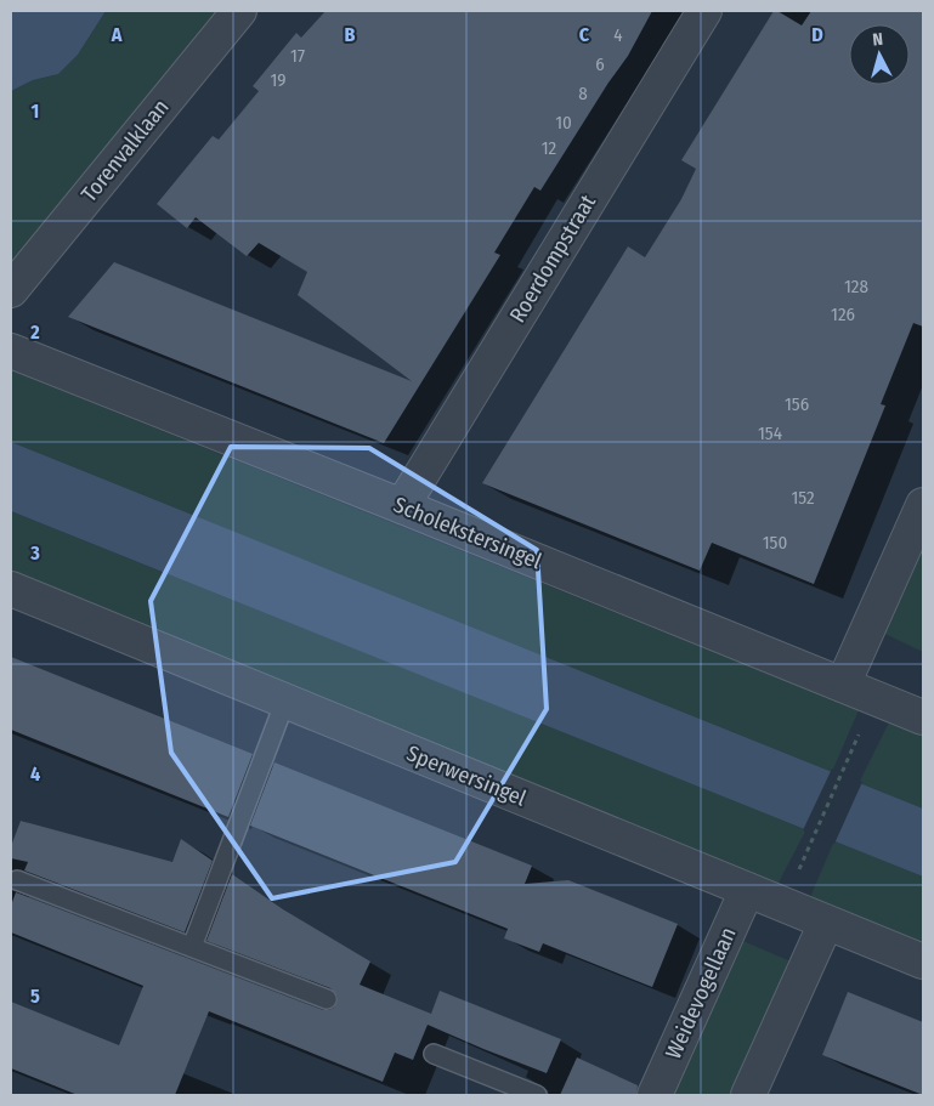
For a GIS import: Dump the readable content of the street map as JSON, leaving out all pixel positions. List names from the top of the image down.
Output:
{
  "streets": {
    "street": [
      "Torenvalklaan",
      "Roerdompstraat",
      "Scholekstersingel",
      "Sperwersingel",
      "Weidevogellaan"
    ]
  },
  "crossings": [
    ["Roerdompstraat", "Scholekstersingel"],
    ["Sperwersingel", "Weidevogellaan"]
  ],
  "house_numbers": [
    "4",
    "17",
    "6",
    "19",
    "8",
    "10",
    "12",
    "128",
    "126",
    "156",
    "154",
    "152",
    "150"
  ],
  "north": "top",
  "grid": {
    "columns": [
      "A",
      "B",
      "C",
      "D"
    ],
    "rows": [
      "1",
      "2",
      "3",
      "4",
      "5"
    ]
  }
}
